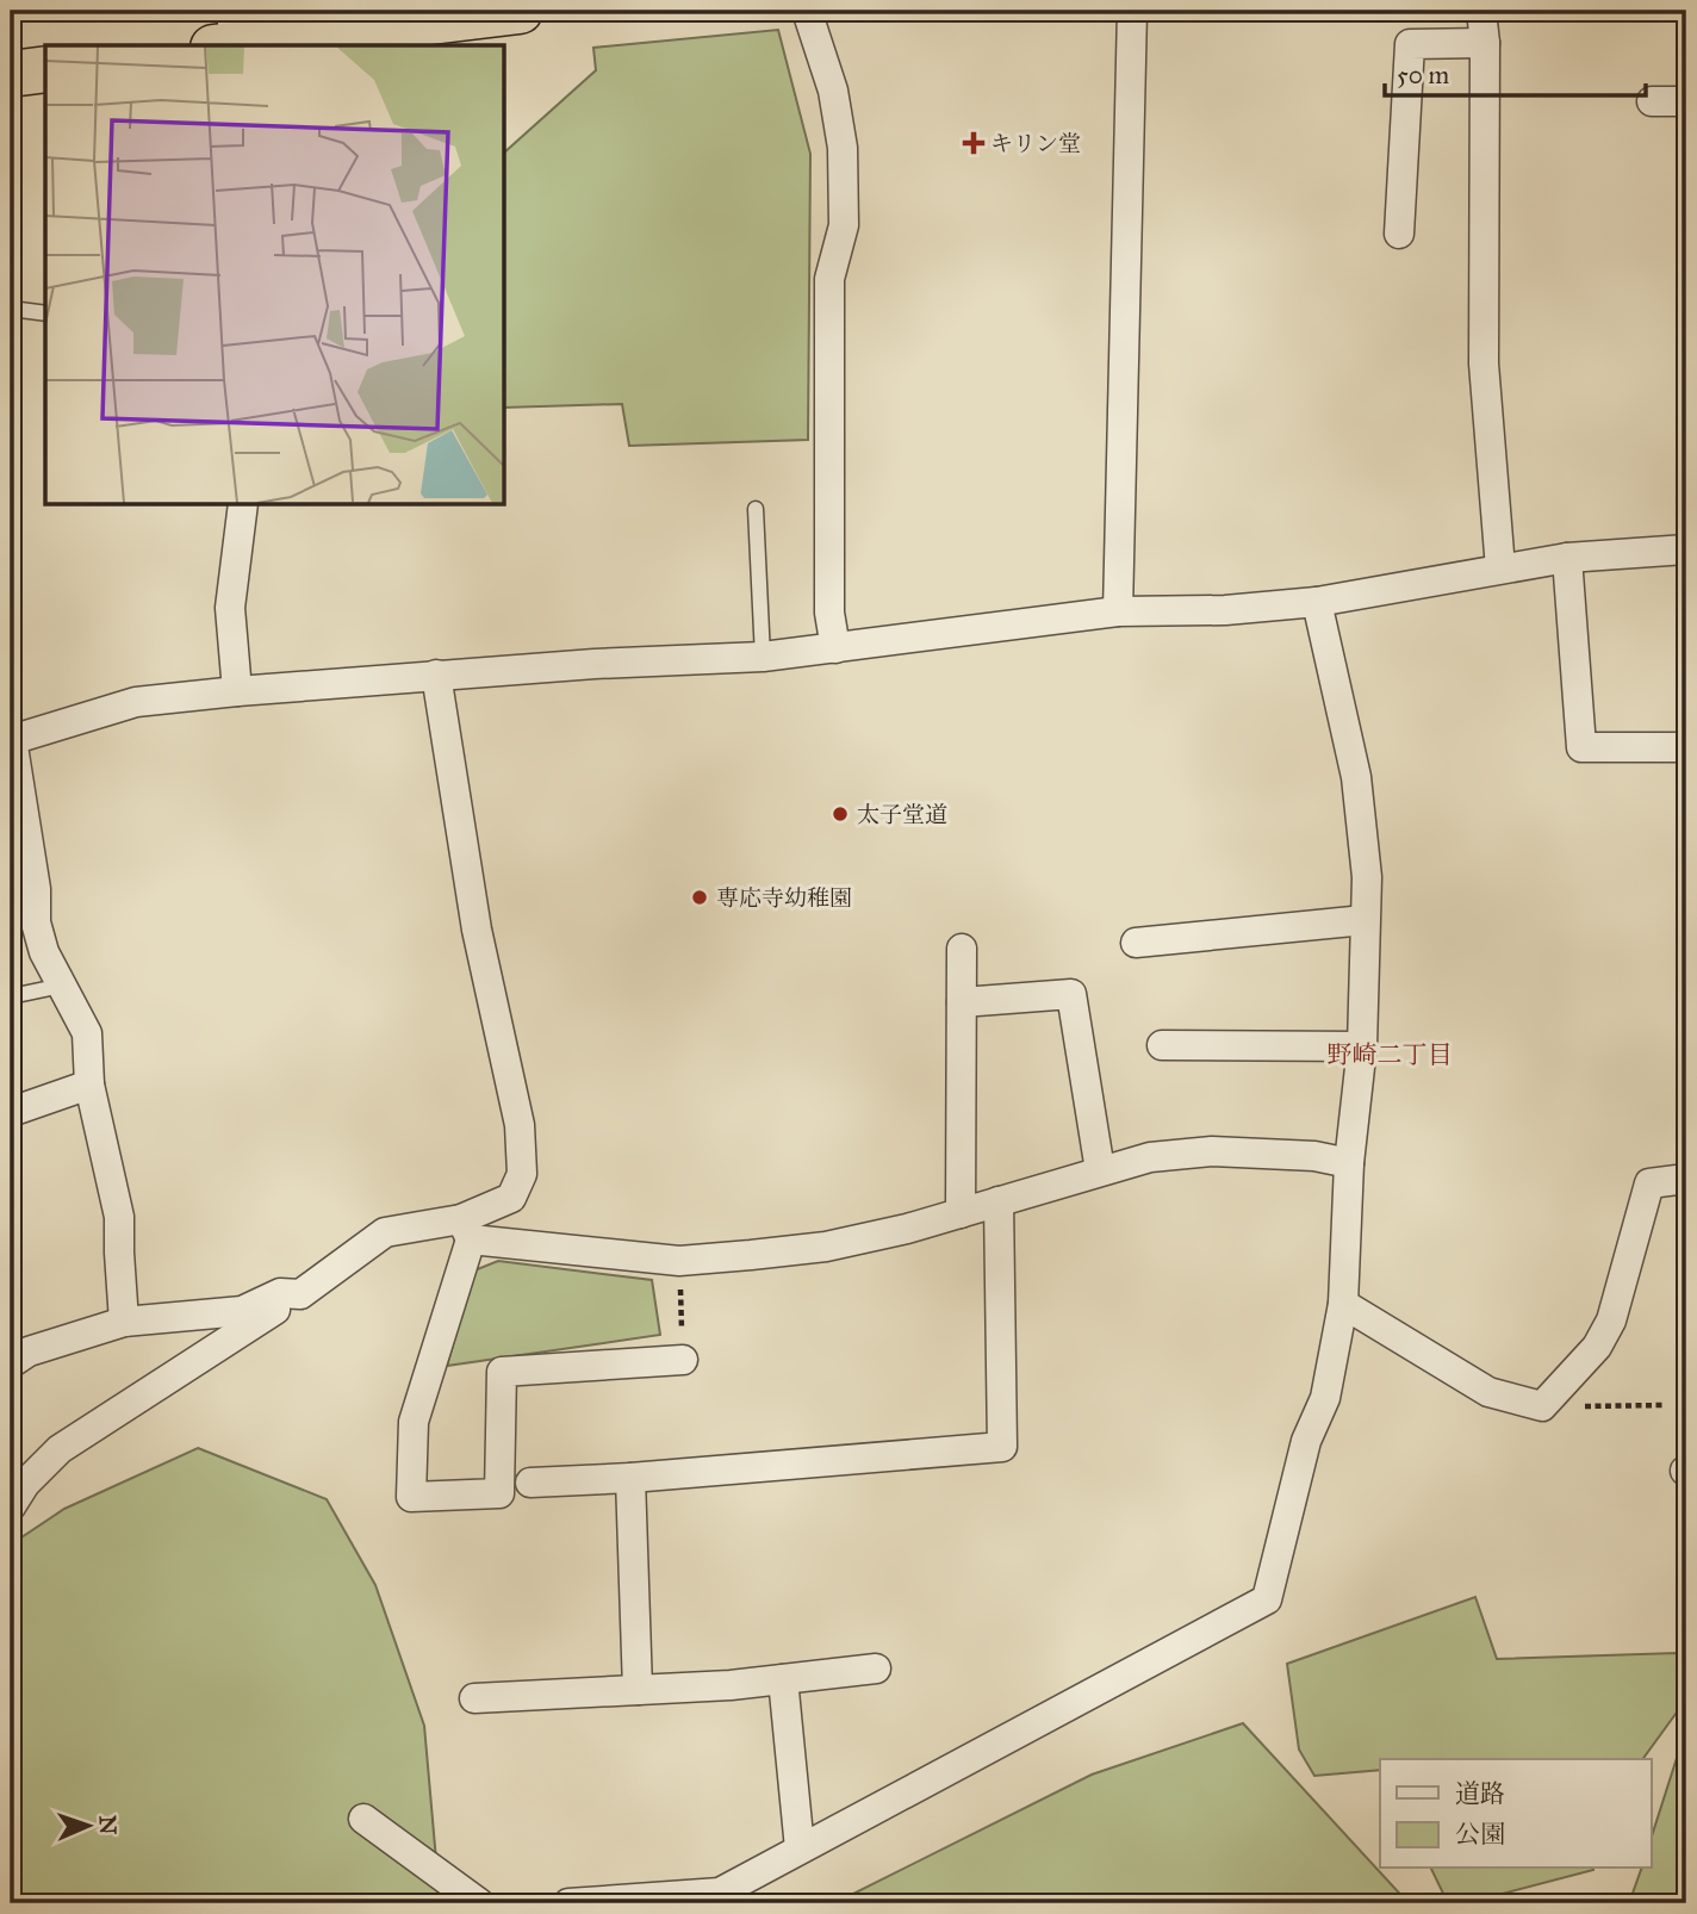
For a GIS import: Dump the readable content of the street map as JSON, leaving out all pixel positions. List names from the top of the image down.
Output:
{
  "districts": ["野崎二丁目"],
  "places": {
    "health": ["キリン堂"],
    "other": ["太子堂道", "専応寺幼稚園"]
  },
  "legend": ["道路", "公園"],
  "scale_bar": "50 m",
  "north": "right"
}
